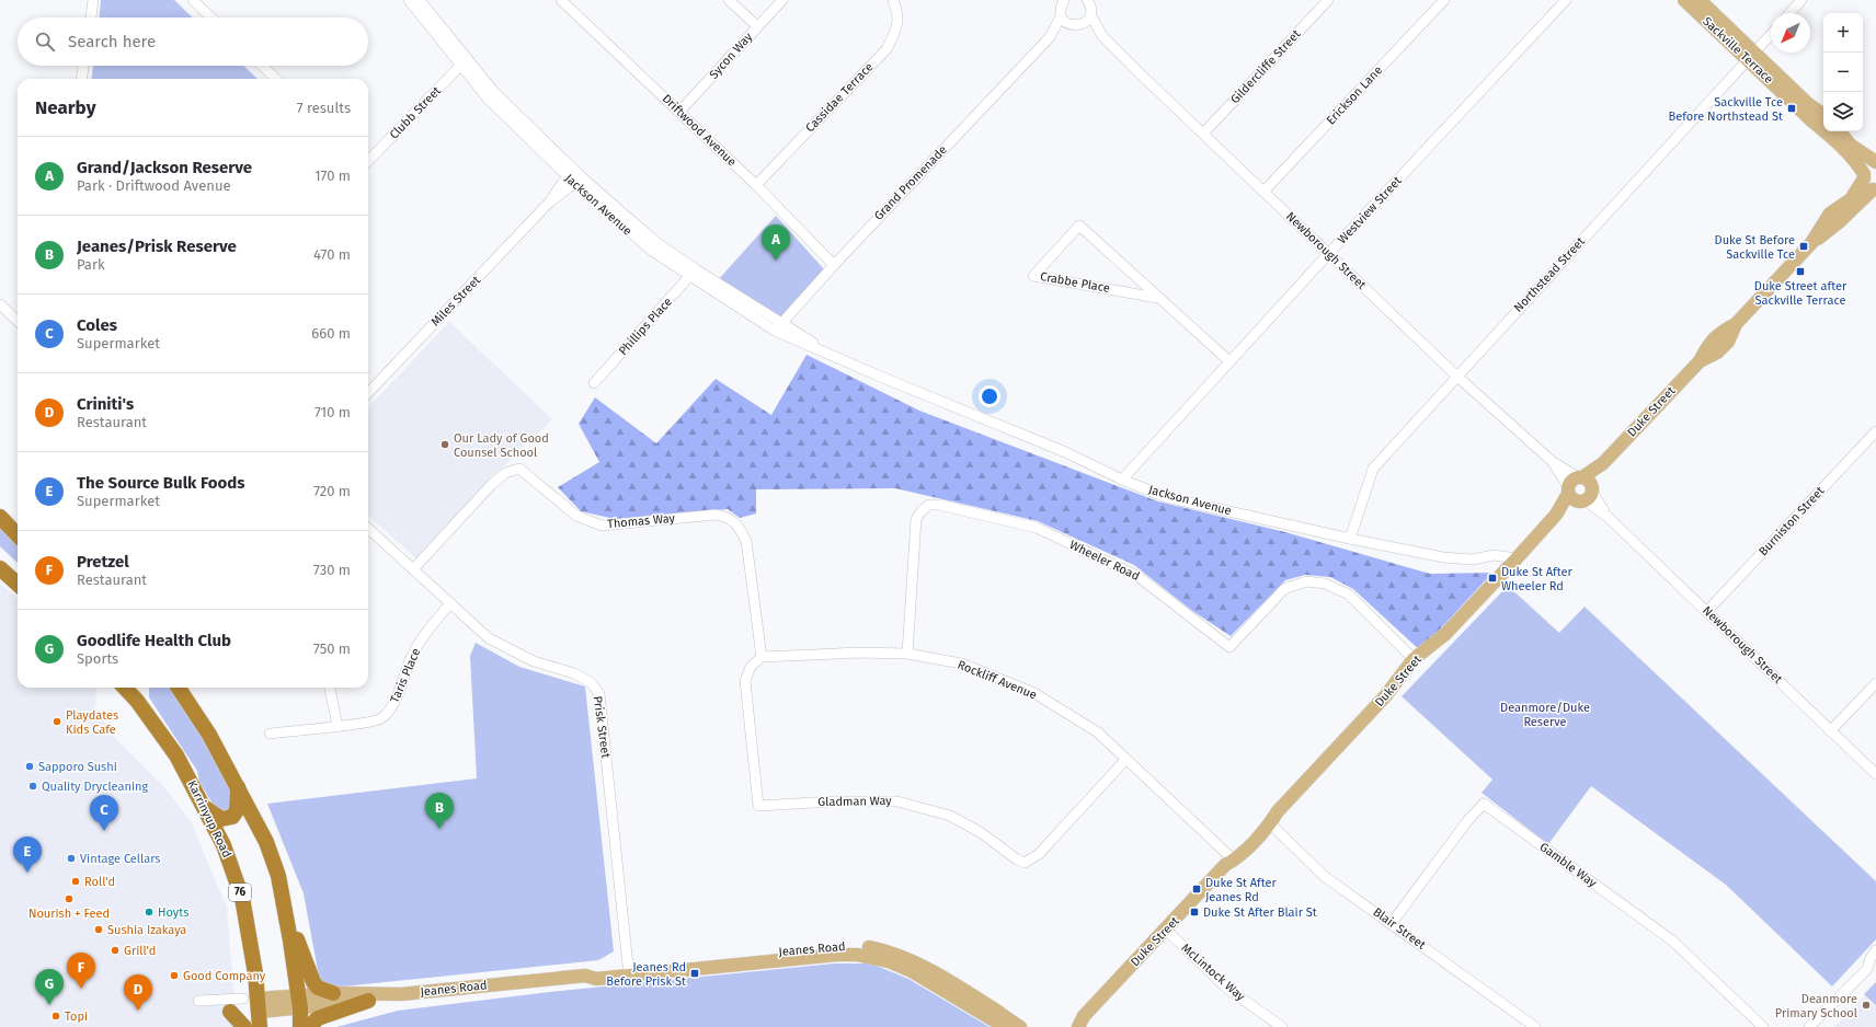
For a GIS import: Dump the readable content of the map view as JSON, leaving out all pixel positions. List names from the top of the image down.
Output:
{
  "streets": {
    "highway": ["Karrinyup Road", "76"],
    "main road": ["Sackville Terrace", "Duke Street", "Jeanes Road"],
    "street": [
      "Sycon Way",
      "Gildercliffe Street",
      "Erickson Lane",
      "Cassidae Terrace",
      "Clubb Street",
      "Driftwood Avenue",
      "Grand Promenade",
      "Jackson Avenue",
      "Westview Street",
      "Newborough Street",
      "Northstead Street",
      "Crabbe Place",
      "Miles Street",
      "Phillips Place",
      "Thomas Way",
      "Burniston Street",
      "Wheeler Road",
      "Taris Place",
      "Rockliff Avenue",
      "Prisk Street",
      "Gladman Way",
      "Gamble Way",
      "Blair Street",
      "McLintock Way"
    ]
  },
  "crossings": [
    ["Sackville Terrace", "Northstead Street"],
    ["Sackville Terrace", "Duke Street"],
    ["Sycon Way", "Driftwood Avenue"],
    ["Gildercliffe Street", "Newborough Street"],
    ["Erickson Lane", "Newborough Street"],
    ["Cassidae Terrace", "Driftwood Avenue"],
    ["Clubb Street", "Jackson Avenue"],
    ["Driftwood Avenue", "Grand Promenade"],
    ["Grand Promenade", "Jackson Avenue"],
    ["Grand Promenade", "Newborough Street"],
    ["Jackson Avenue", "Westview Street"],
    ["Jackson Avenue", "Northstead Street"],
    ["Jackson Avenue", "Miles Street"],
    ["Jackson Avenue", "Phillips Place"],
    ["Jackson Avenue", "Duke Street"],
    ["Westview Street", "Newborough Street"],
    ["Westview Street", "Crabbe Place"],
    ["Newborough Street", "Northstead Street"],
    ["Newborough Street", "Duke Street"],
    ["Newborough Street", "Burniston Street"],
    ["Duke Street", "Wheeler Road"],
    ["Duke Street", "Rockliff Avenue"],
    ["Duke Street", "Blair Street"],
    ["Duke Street", "McLintock Way"],
    ["Thomas Way", "Rockliff Avenue"],
    ["Thomas Way", "Prisk Street"],
    ["Thomas Way", "Gladman Way"],
    ["Wheeler Road", "Rockliff Avenue"],
    ["Taris Place", "Prisk Street"],
    ["Rockliff Avenue", "Gladman Way"],
    ["Prisk Street", "Jeanes Road"],
    ["Karrinyup Road", "Jeanes Road"],
    ["Gamble Way", "Blair Street"]
  ],
  "parks": ["Deanmore/Duke Reserve"],
  "places": {
    "transit": [
      "Sackville Tce Before Northstead St",
      "Duke St Before Sackville Tce",
      "Duke Street after Sackville Terrace",
      "Duke St After Wheeler Rd",
      "Duke St After Jeanes Rd",
      "Duke St After Blair St",
      "Jeanes Rd Before Prisk St"
    ],
    "other": [
      "Our Lady of Good Counsel School",
      "Playdates Kids Cafe",
      "Sapporo Sushi",
      "Quality Drycleaning",
      "Vintage Cellars",
      "Roll'd",
      "Nourish + Feed",
      "Hoyts",
      "Sushia Izakaya",
      "Grill'd",
      "Good Company",
      "Deanmore Primary School",
      "Topi"
    ]
  },
  "north": "bottom left",
  "page": {
    "map_buttons": ["+", "−"],
    "search": "Search here",
    "heading": ["Nearby", "7 results"],
    "list": [
      {
        "mark": "A",
        "name": "Grand/Jackson Reserve",
        "note": "Park · Driftwood Avenue",
        "value": "170 m"
      },
      {
        "mark": "B",
        "name": "Jeanes/Prisk Reserve",
        "note": "Park",
        "value": "470 m"
      },
      {
        "mark": "C",
        "name": "Coles",
        "note": "Supermarket",
        "value": "660 m"
      },
      {
        "mark": "D",
        "name": "Criniti's",
        "note": "Restaurant",
        "value": "710 m"
      },
      {
        "mark": "E",
        "name": "The Source Bulk Foods",
        "note": "Supermarket",
        "value": "720 m"
      },
      {
        "mark": "F",
        "name": "Pretzel",
        "note": "Restaurant",
        "value": "730 m"
      },
      {
        "mark": "G",
        "name": "Goodlife Health Club",
        "note": "Sports",
        "value": "750 m"
      }
    ],
    "pins": [
      "A",
      "B",
      "C",
      "E",
      "F",
      "G",
      "D"
    ]
  }
}
